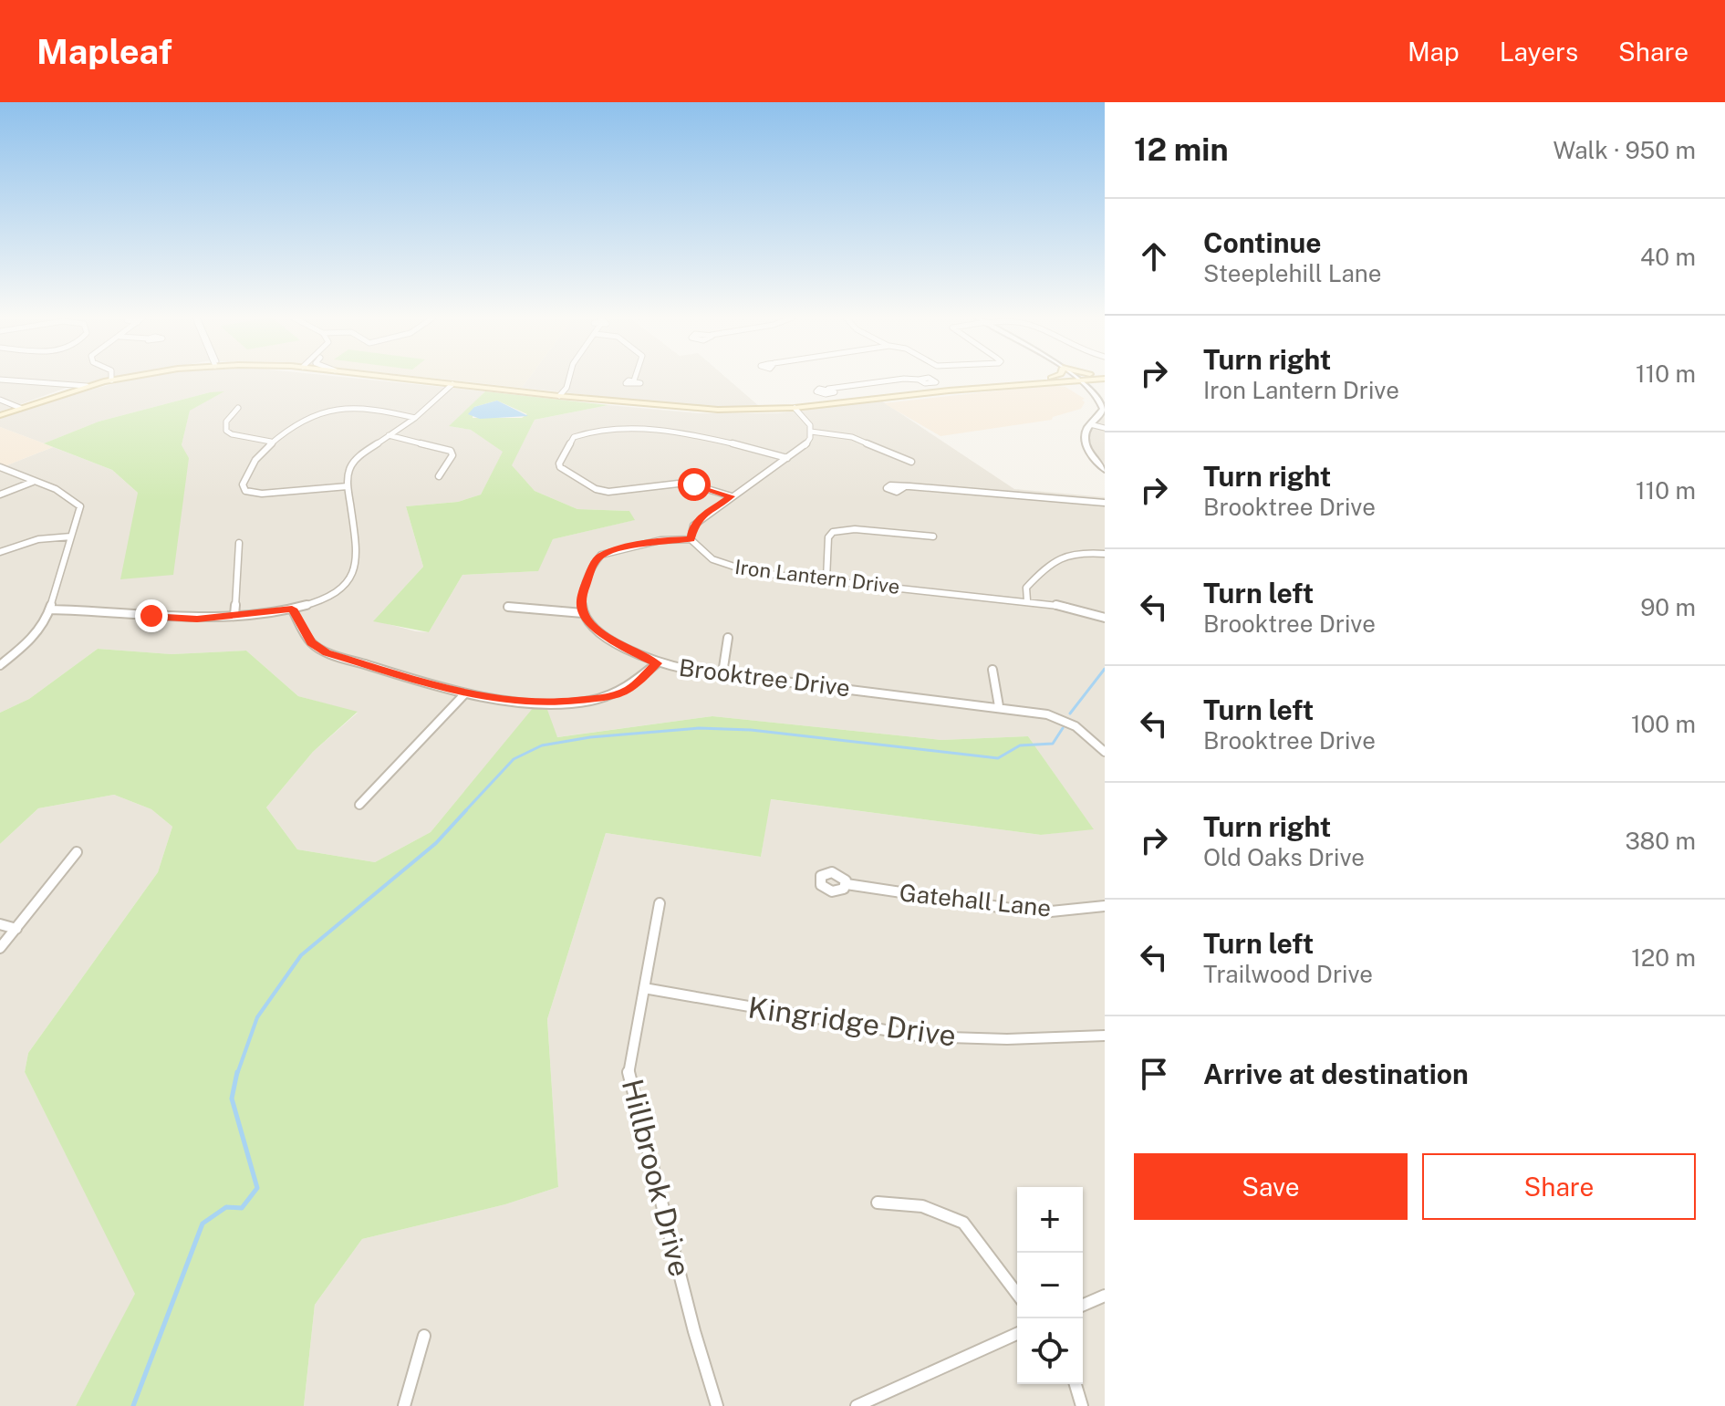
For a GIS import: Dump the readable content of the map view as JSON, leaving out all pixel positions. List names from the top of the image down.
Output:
{
  "streets": {
    "street": [
      "Iron Lantern Drive",
      "Brooktree Drive",
      "Gatehall Lane",
      "Kingridge Drive",
      "Hillbrook Drive"
    ]
  },
  "crossings": [
    ["Kingridge Drive", "Hillbrook Drive"]
  ],
  "page": {
    "header": "Mapleaf",
    "nav": ["Map", "Layers", "Share"],
    "heading": ["12 min", "Walk · 950 m"],
    "list": [
      ["Continue", "Steeplehill Lane", "40 m"],
      ["Turn right", "Iron Lantern Drive", "110 m"],
      ["Turn right", "Brooktree Drive", "110 m"],
      ["Turn left", "Brooktree Drive", "90 m"],
      ["Turn left", "Brooktree Drive", "100 m"],
      ["Turn right", "Old Oaks Drive", "380 m"],
      ["Turn left", "Trailwood Drive", "120 m"],
      "Arrive at destination"
    ],
    "buttons": ["Save", "Share"],
    "map_buttons": ["+", "−"]
  }
}
